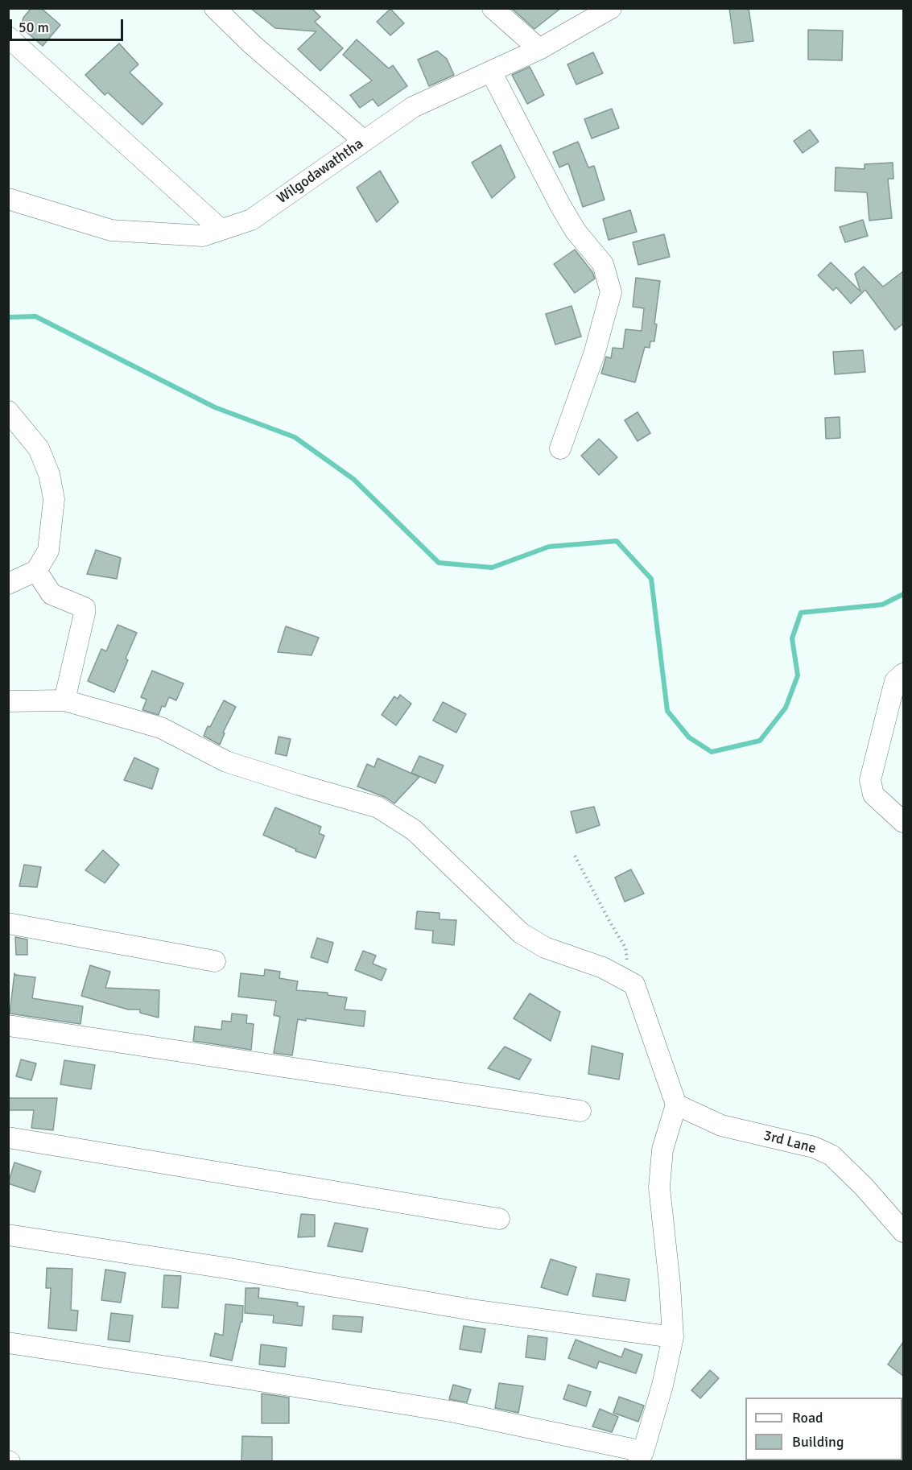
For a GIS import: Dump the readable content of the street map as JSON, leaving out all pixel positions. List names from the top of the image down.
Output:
{
  "streets": {
    "street": ["Wilgodawaththa", "3rd Lane"]
  },
  "legend": ["Road", "Building"],
  "scale_bar": "50 m"
}
